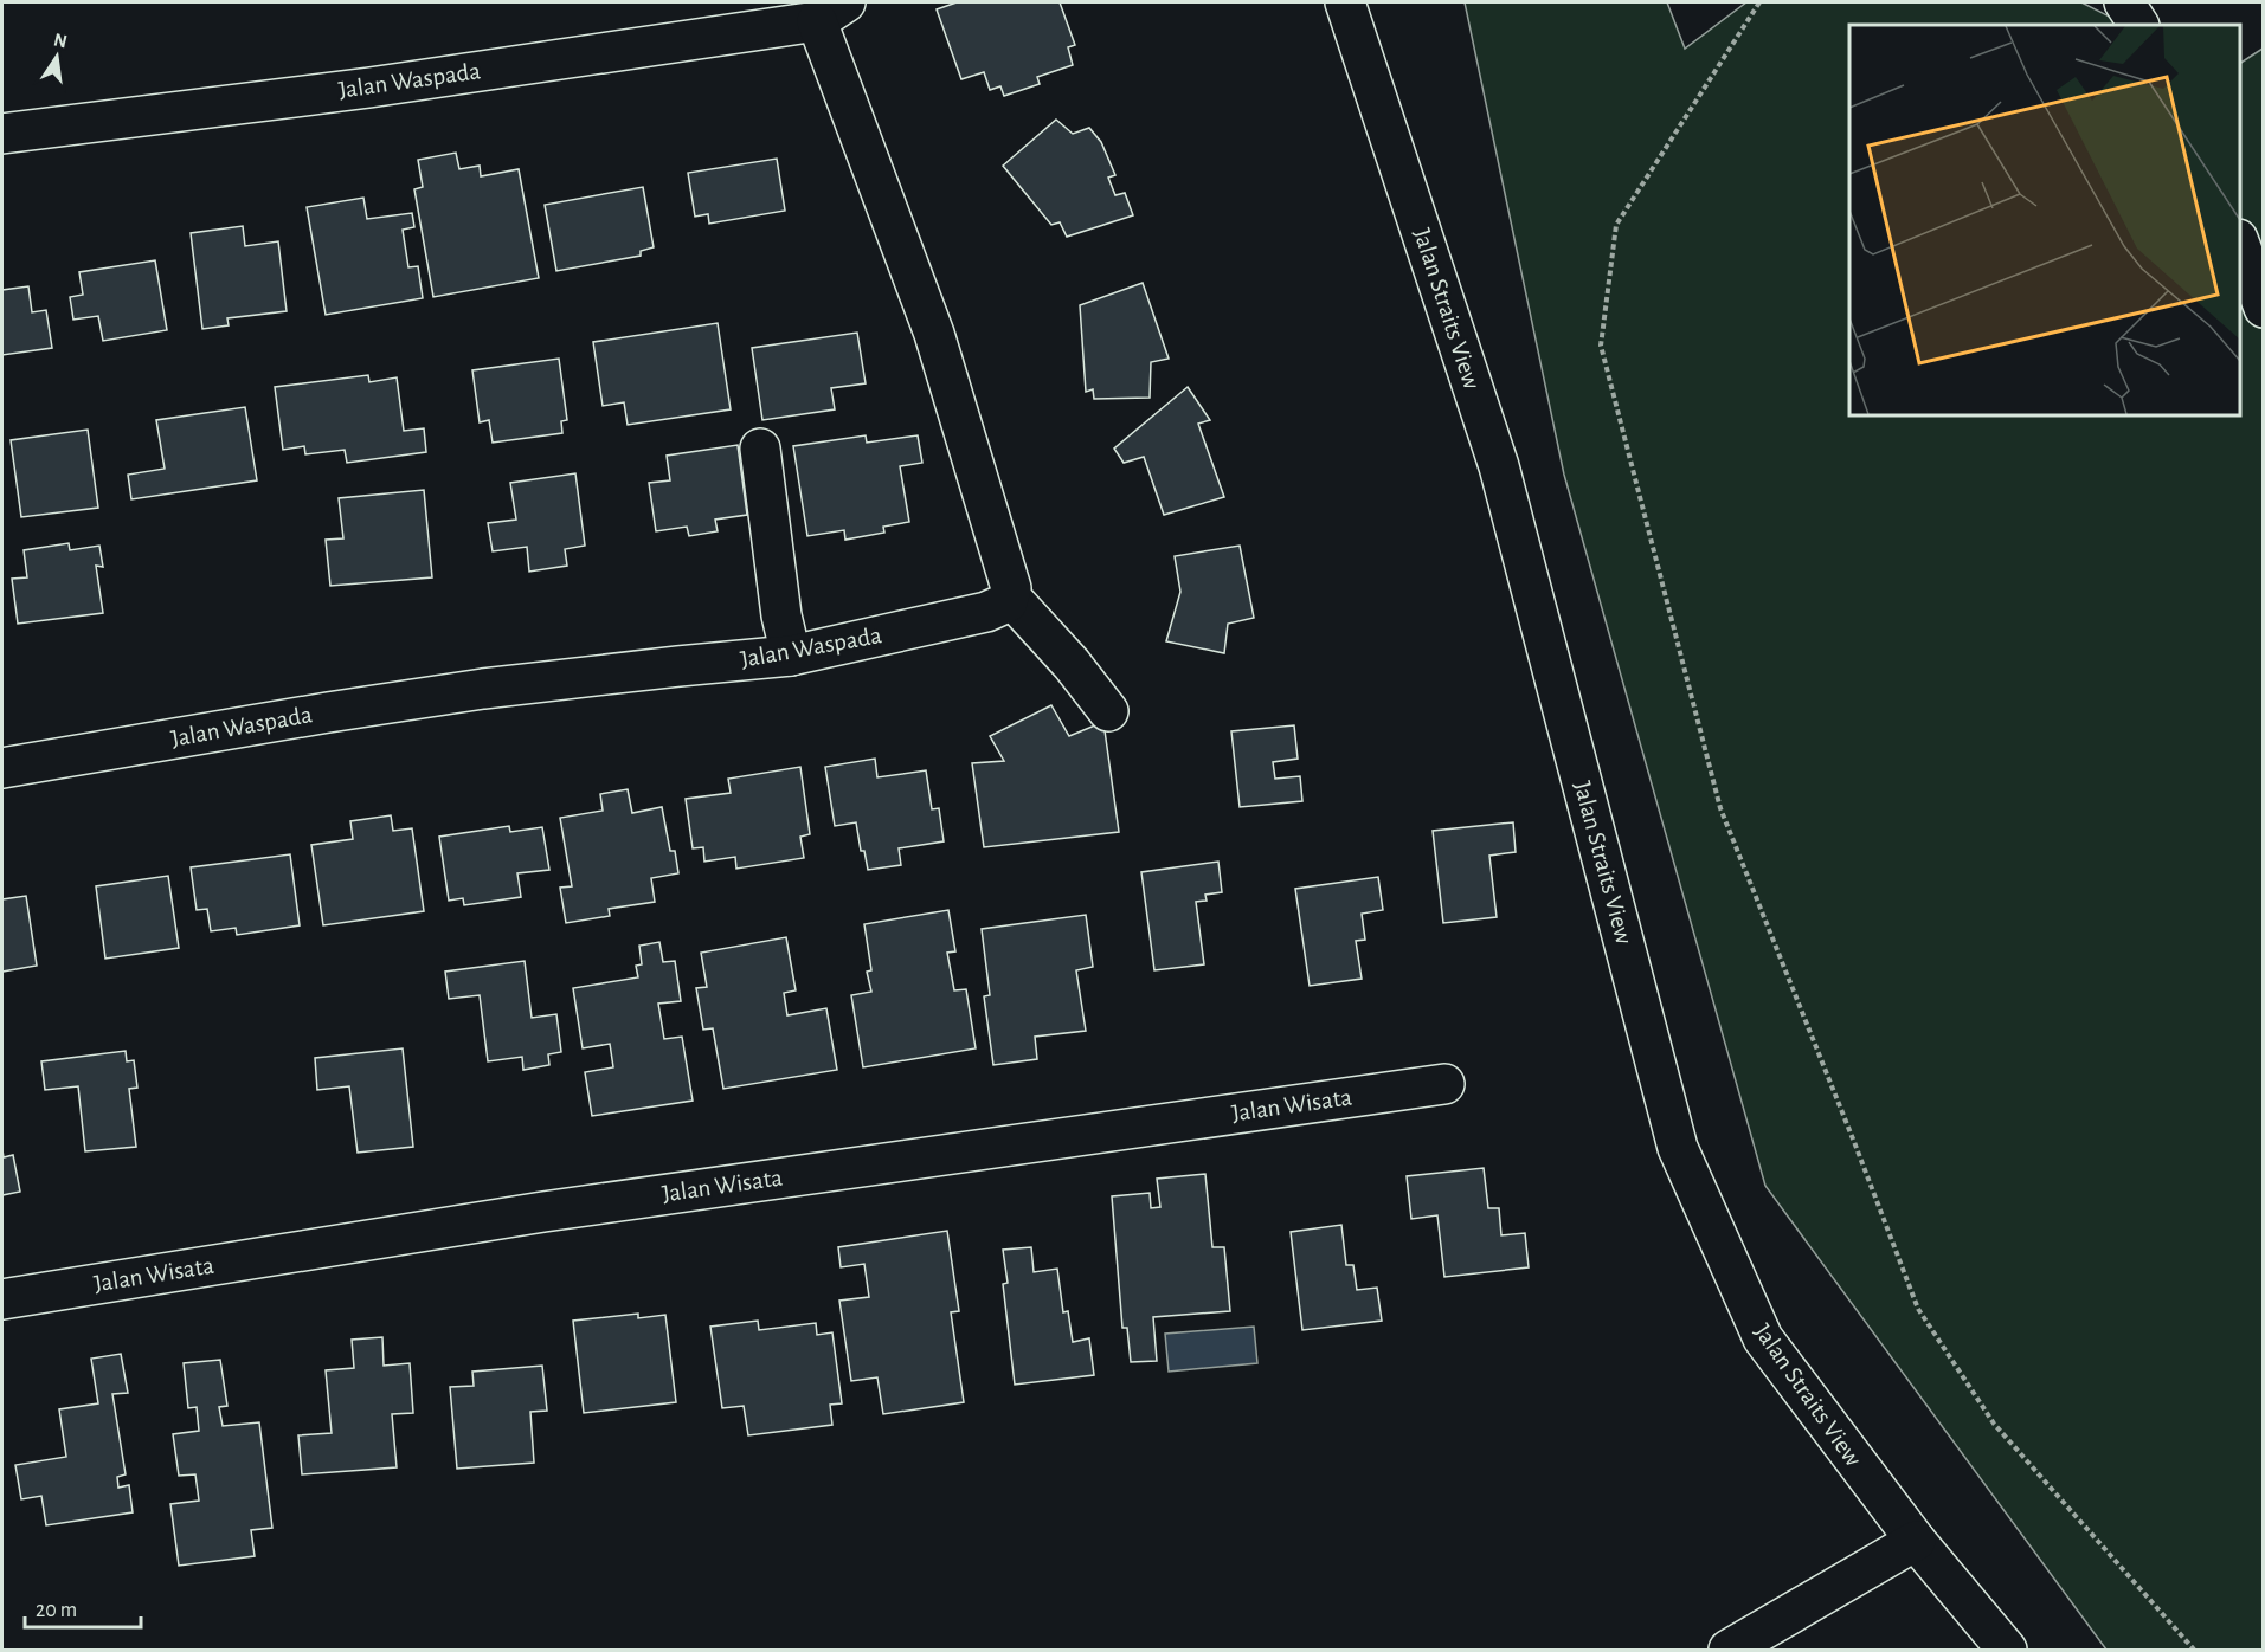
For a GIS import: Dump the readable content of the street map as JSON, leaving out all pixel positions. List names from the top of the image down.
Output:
{
  "streets": {
    "street": ["Jalan Waspada", "Jalan Straits View", "Jalan Wisata"]
  },
  "scale_bar": "20 m",
  "north": "top"
}
